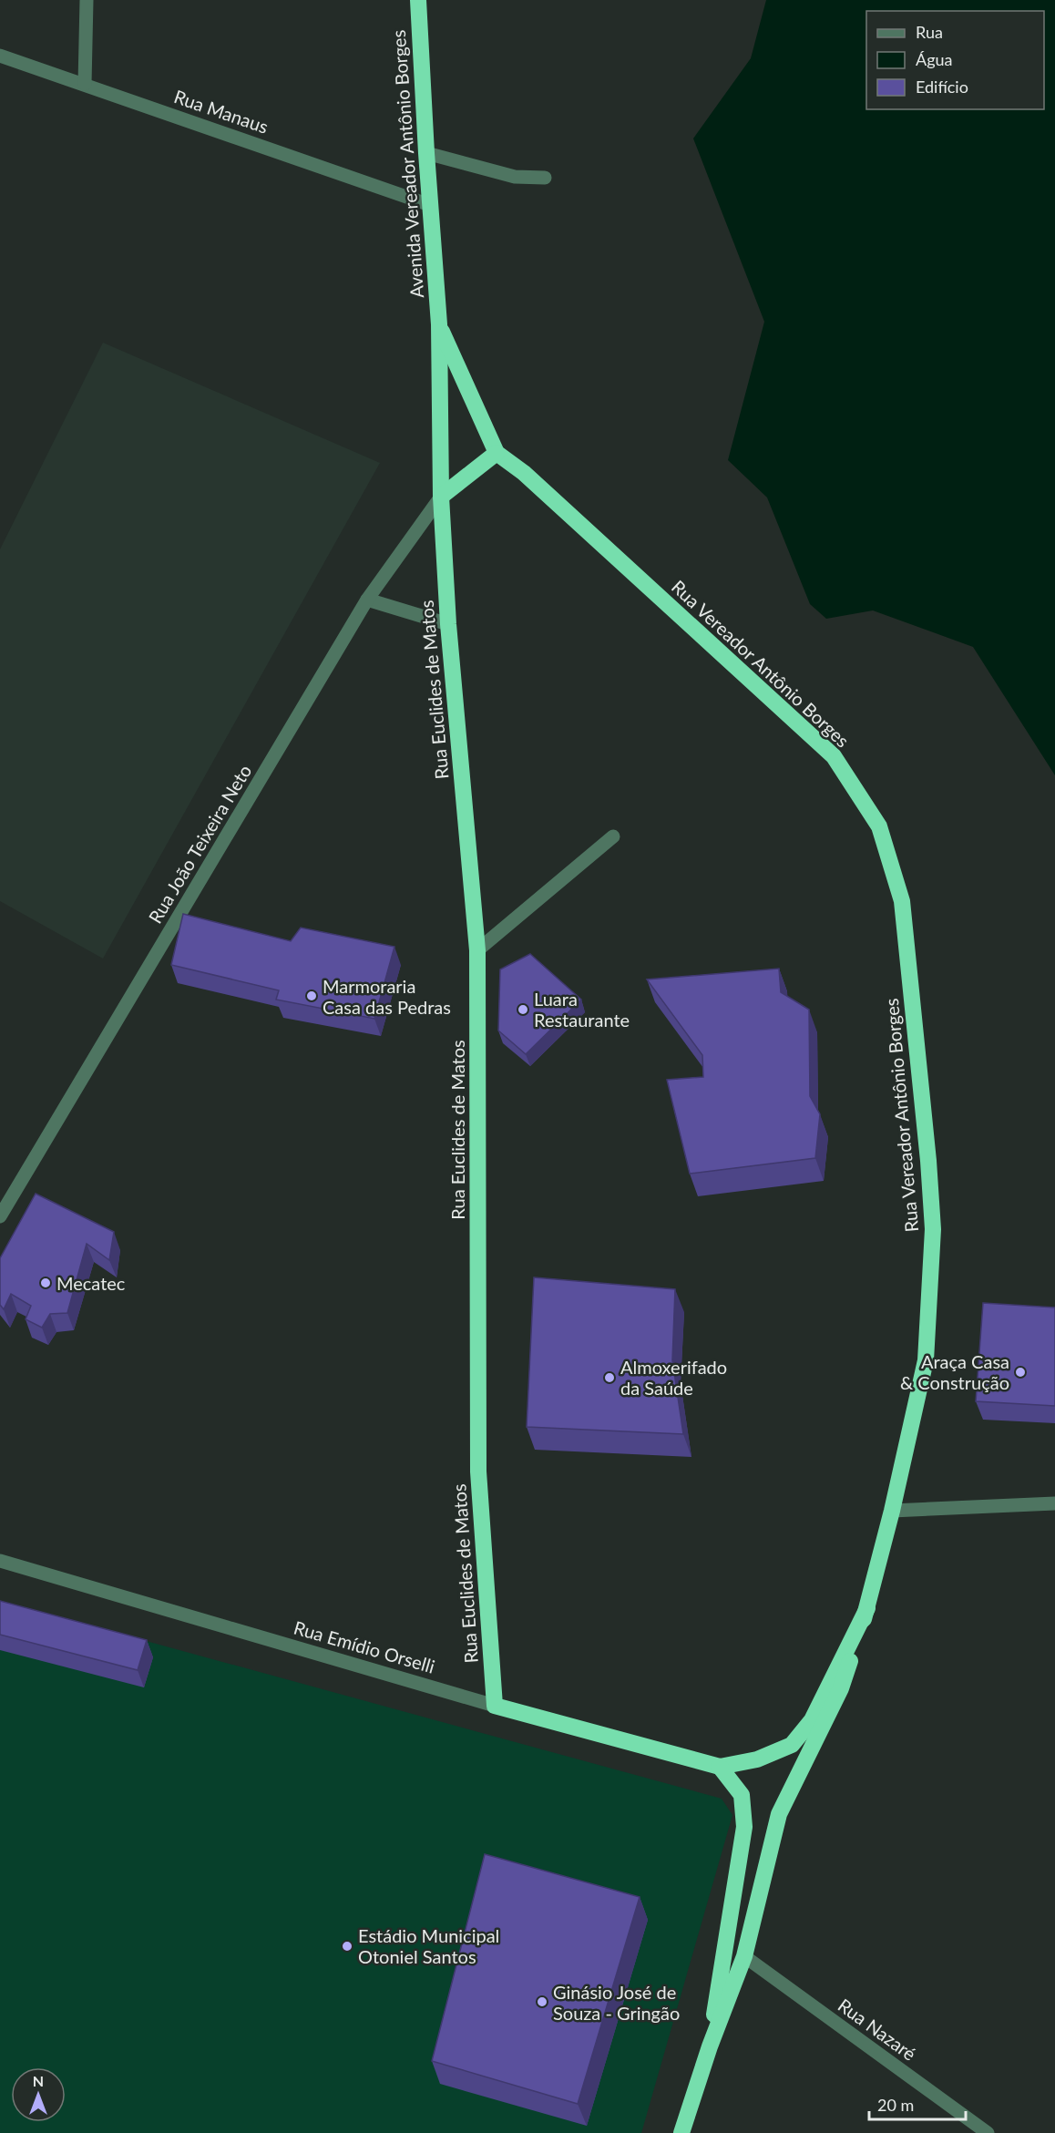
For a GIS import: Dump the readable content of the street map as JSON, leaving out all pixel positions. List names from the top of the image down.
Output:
{
  "streets": {
    "highway": [
      "Avenida Vereador Antônio Borges",
      "Rua Vereador Antônio Borges",
      "Rua Euclides de Matos",
      "Rua Emídio Orselli"
    ],
    "street": ["Rua Manaus", "Rua João Teixeira Neto", "Rua Nazaré"]
  },
  "crossings": [
    ["Rua Manaus", "Avenida Vereador Antônio Borges"],
    ["Avenida Vereador Antônio Borges", "Rua Vereador Antônio Borges"],
    ["Avenida Vereador Antônio Borges", "Rua Euclides de Matos"],
    ["Rua Vereador Antônio Borges", "Rua Euclides de Matos"],
    ["Rua Vereador Antônio Borges", "Rua Emídio Orselli"],
    ["Rua Vereador Antônio Borges", "Rua Nazaré"],
    ["Rua Euclides de Matos", "Rua João Teixeira Neto"],
    ["Rua Euclides de Matos", "Rua Emídio Orselli"]
  ],
  "places": [
    "Marmoraria Casa das Pedras",
    "Luara Restaurante",
    "Mecatec",
    "Araça Casa & Construção",
    "Almoxerifado da Saúde",
    "Estádio Municipal Otoniel Santos",
    "Ginásio José de Souza - Gringão"
  ],
  "legend": ["Rua", "Água", "Edifício"],
  "scale_bar": "20 m",
  "north": "top"
}
